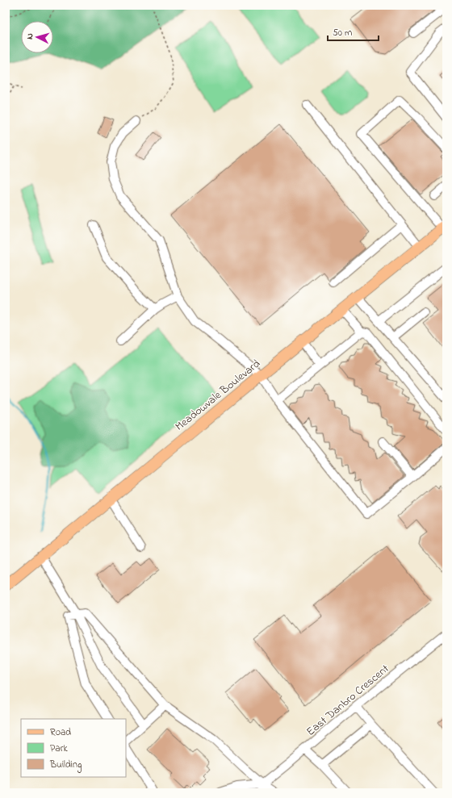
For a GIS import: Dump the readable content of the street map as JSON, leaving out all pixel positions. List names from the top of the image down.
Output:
{
  "streets": {
    "main road": ["Meadowvale Boulevard"],
    "street": ["East Danbro Crescent"]
  },
  "legend": ["Road", "Park", "Building"],
  "scale_bar": "50 m",
  "north": "left"
}
